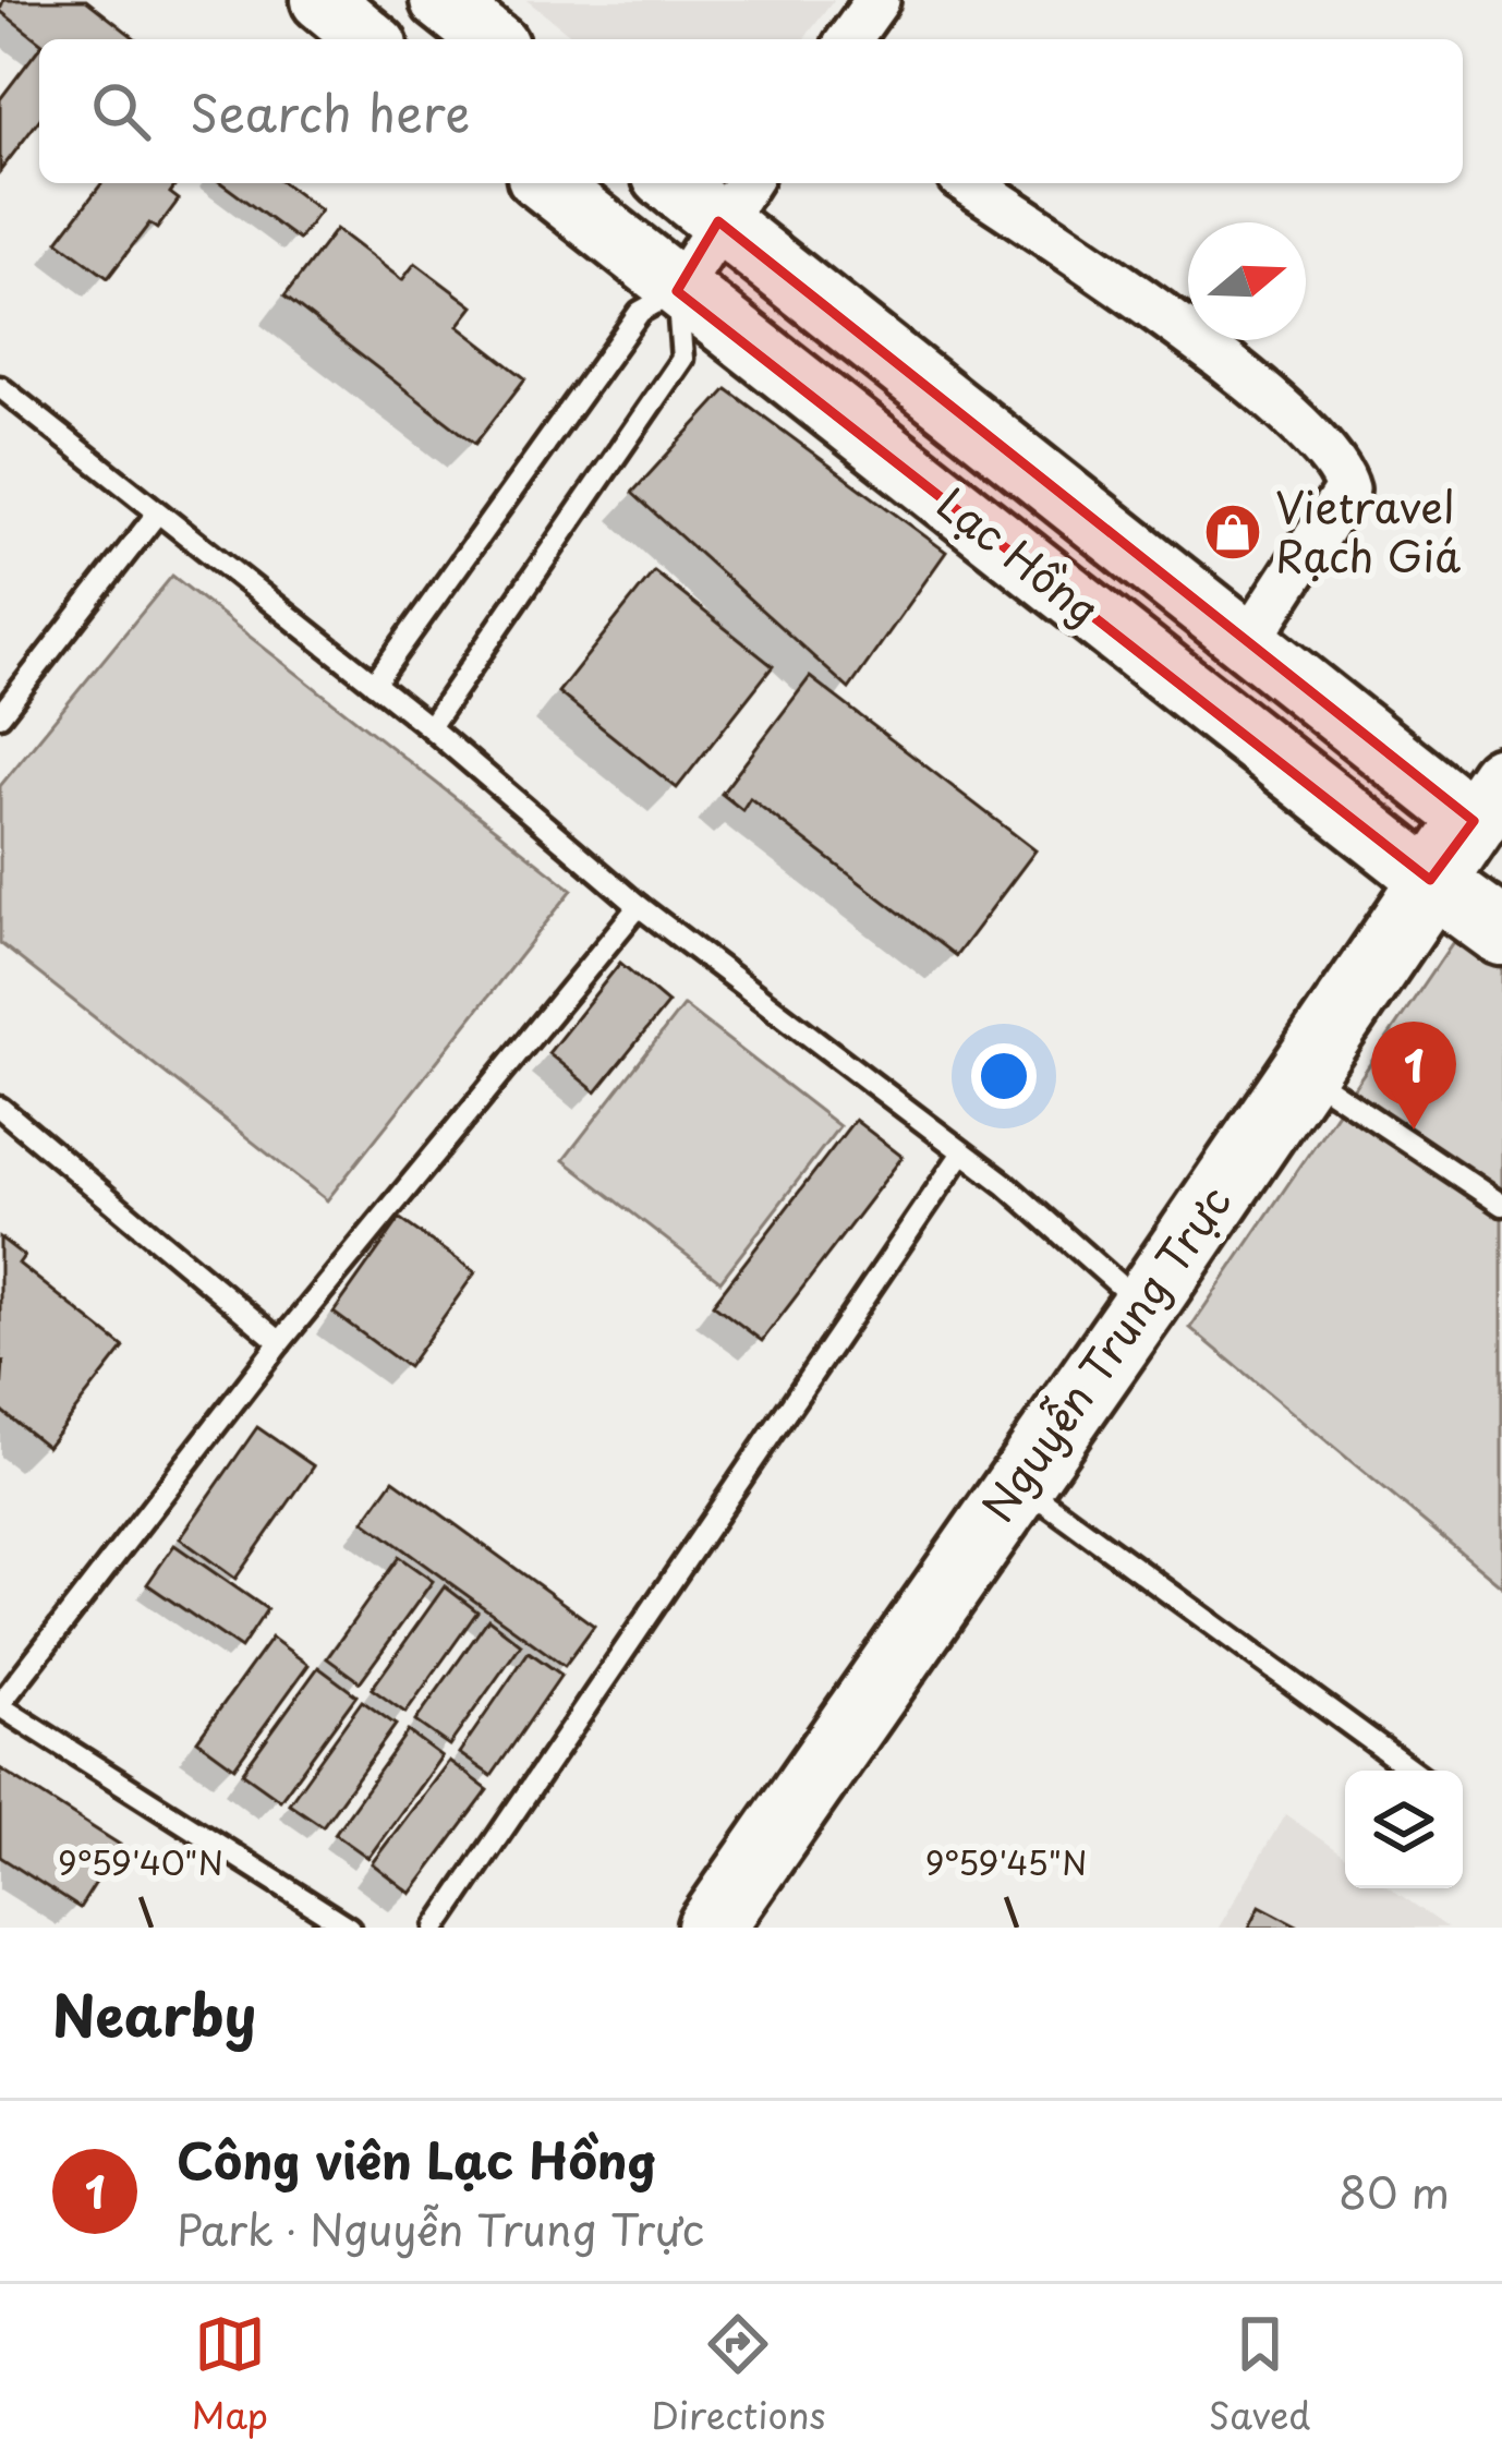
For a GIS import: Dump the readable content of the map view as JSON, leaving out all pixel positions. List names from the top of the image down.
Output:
{
  "streets": {
    "main road": ["Lạc Hồng", "Nguyễn Trung Trực"]
  },
  "crossings": [
    ["Lạc Hồng", "Nguyễn Trung Trực"]
  ],
  "places": {
    "shop": ["Vietravel Rạch Giá"]
  },
  "north": "right",
  "page": {
    "search": "Search here",
    "pins": "1",
    "heading": "Nearby",
    "list": [
      {
        "mark": "1",
        "name": "Công viên Lạc Hồng",
        "note": "Park · Nguyễn Trung Trực",
        "value": "80 m"
      }
    ],
    "nav": ["Map", "Directions", "Saved"]
  },
  "coordinates": ["9°59'40\"N", "9°59'45\"N"]
}
